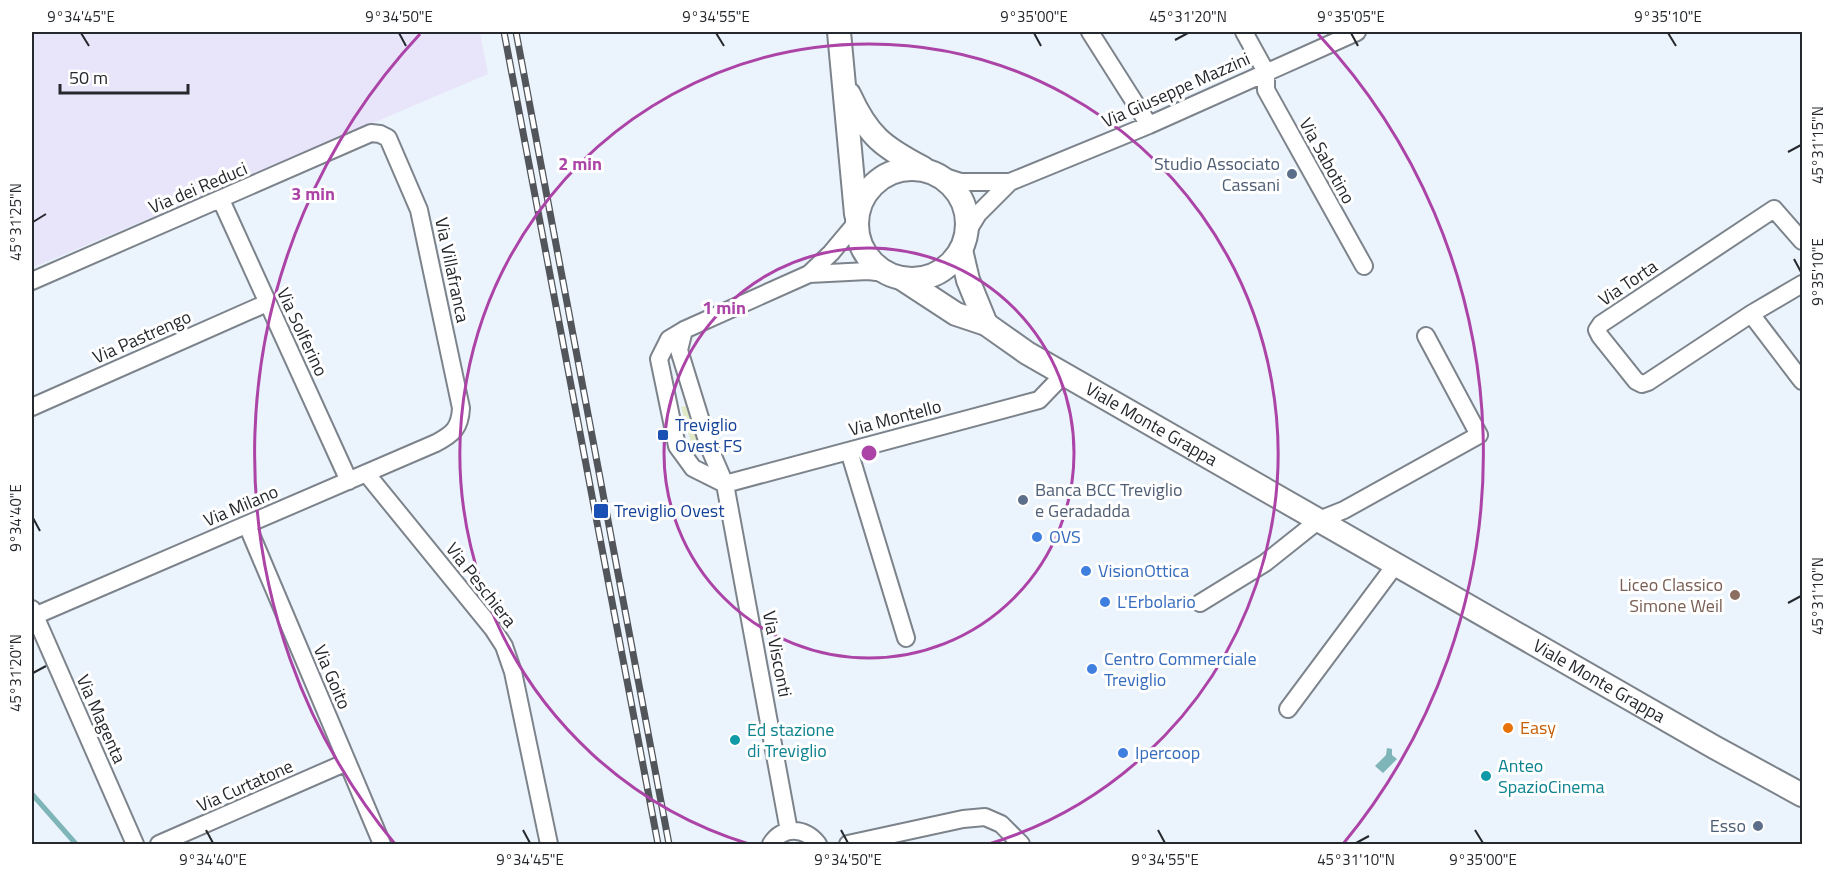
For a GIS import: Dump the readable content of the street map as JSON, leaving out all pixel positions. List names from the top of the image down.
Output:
{
  "streets": {
    "main road": ["Viale Monte Grappa"],
    "street": [
      "Via Giuseppe Mazzini",
      "Via Sabotino",
      "Via dei Reduci",
      "Via Villafranca",
      "Via Torta",
      "Via Solferino",
      "Via Pastrengo",
      "Via Montello",
      "Via Milano",
      "Via Peschiera",
      "Via Visconti",
      "Via Goito",
      "Via Magenta",
      "Via Curtatone"
    ]
  },
  "crossings": [
    ["Via Giuseppe Mazzini", "Via Sabotino"],
    ["Via Giuseppe Mazzini", "Viale Monte Grappa"],
    ["Via dei Reduci", "Via Villafranca"],
    ["Via dei Reduci", "Via Solferino"],
    ["Via Villafranca", "Via Milano"],
    ["Via Solferino", "Via Pastrengo"],
    ["Via Solferino", "Via Milano"],
    ["Via Montello", "Viale Monte Grappa"],
    ["Via Montello", "Via Visconti"],
    ["Via Milano", "Via Peschiera"],
    ["Via Milano", "Via Goito"],
    ["Via Milano", "Via Magenta"],
    ["Via Goito", "Via Curtatone"]
  ],
  "places": {
    "other": [
      "Studio Associato Cassani",
      "Banca BCC Treviglio e Geradadda",
      "OVS",
      "VisionOttica",
      "Liceo Classico Simone Weil",
      "L'Erbolario",
      "Centro Commerciale Treviglio",
      "Easy",
      "Ed stazione di Treviglio",
      "Ipercoop",
      "Anteo SpazioCinema",
      "Esso"
    ],
    "transit": ["Treviglio Ovest FS", "Treviglio Ovest"]
  },
  "scale_bar": "50 m",
  "coordinates": [
    "9°34'45\"E",
    "9°34'50\"E",
    "9°34'55\"E",
    "9°35'00\"E",
    "45°31'20\"N",
    "9°35'05\"E",
    "9°35'10\"E",
    "45°31'15\"N",
    "45°31'25\"N",
    "9°34'40\"E",
    "45°31'10\"N"
  ],
  "rings": ["2 min", "3 min", "1 min"]
}
